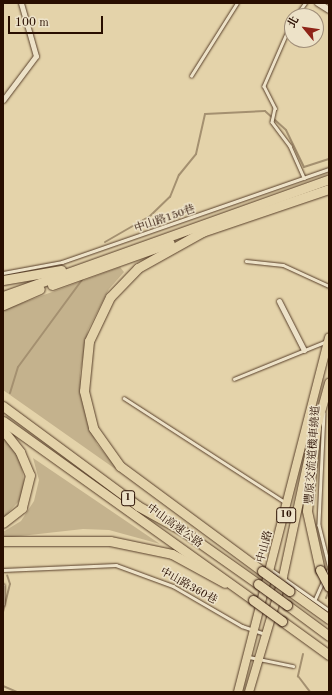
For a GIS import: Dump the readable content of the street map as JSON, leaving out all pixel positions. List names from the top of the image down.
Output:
{
  "streets": {
    "highway": ["1", "中山高速公路"],
    "main road": ["10", "中山路"],
    "lane": ["中山路150巷", "豐原交流道機車繞道", "中山路360巷"]
  },
  "crossings": [
    ["豐原交流道機車繞道", "中山路"],
    ["中山路", "中山路360巷"]
  ],
  "scale_bar": "100 m",
  "north": "top left"
}
